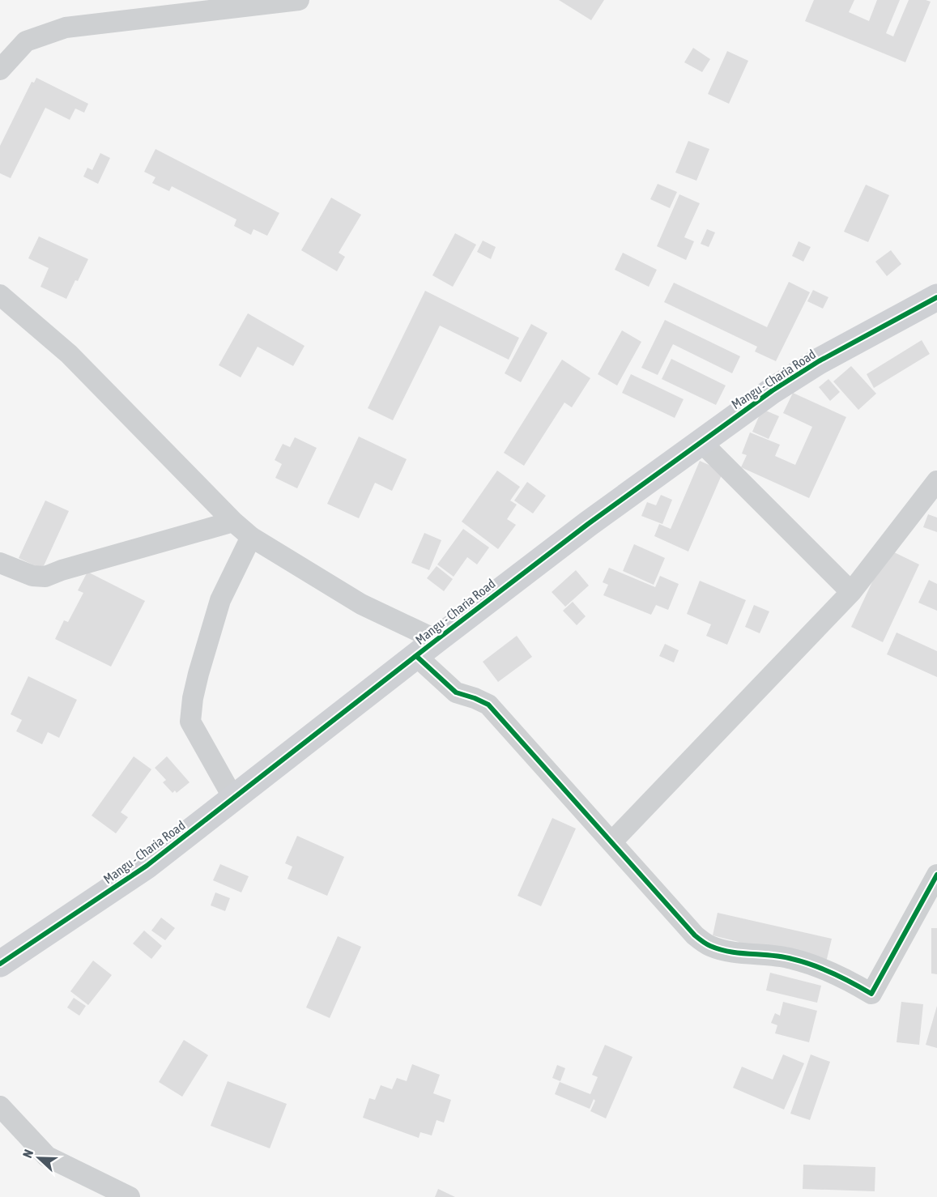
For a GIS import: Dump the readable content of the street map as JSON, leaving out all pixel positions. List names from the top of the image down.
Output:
{
  "streets": {
    "street": ["Mangu - Charia Road"]
  },
  "north": "left"
}
